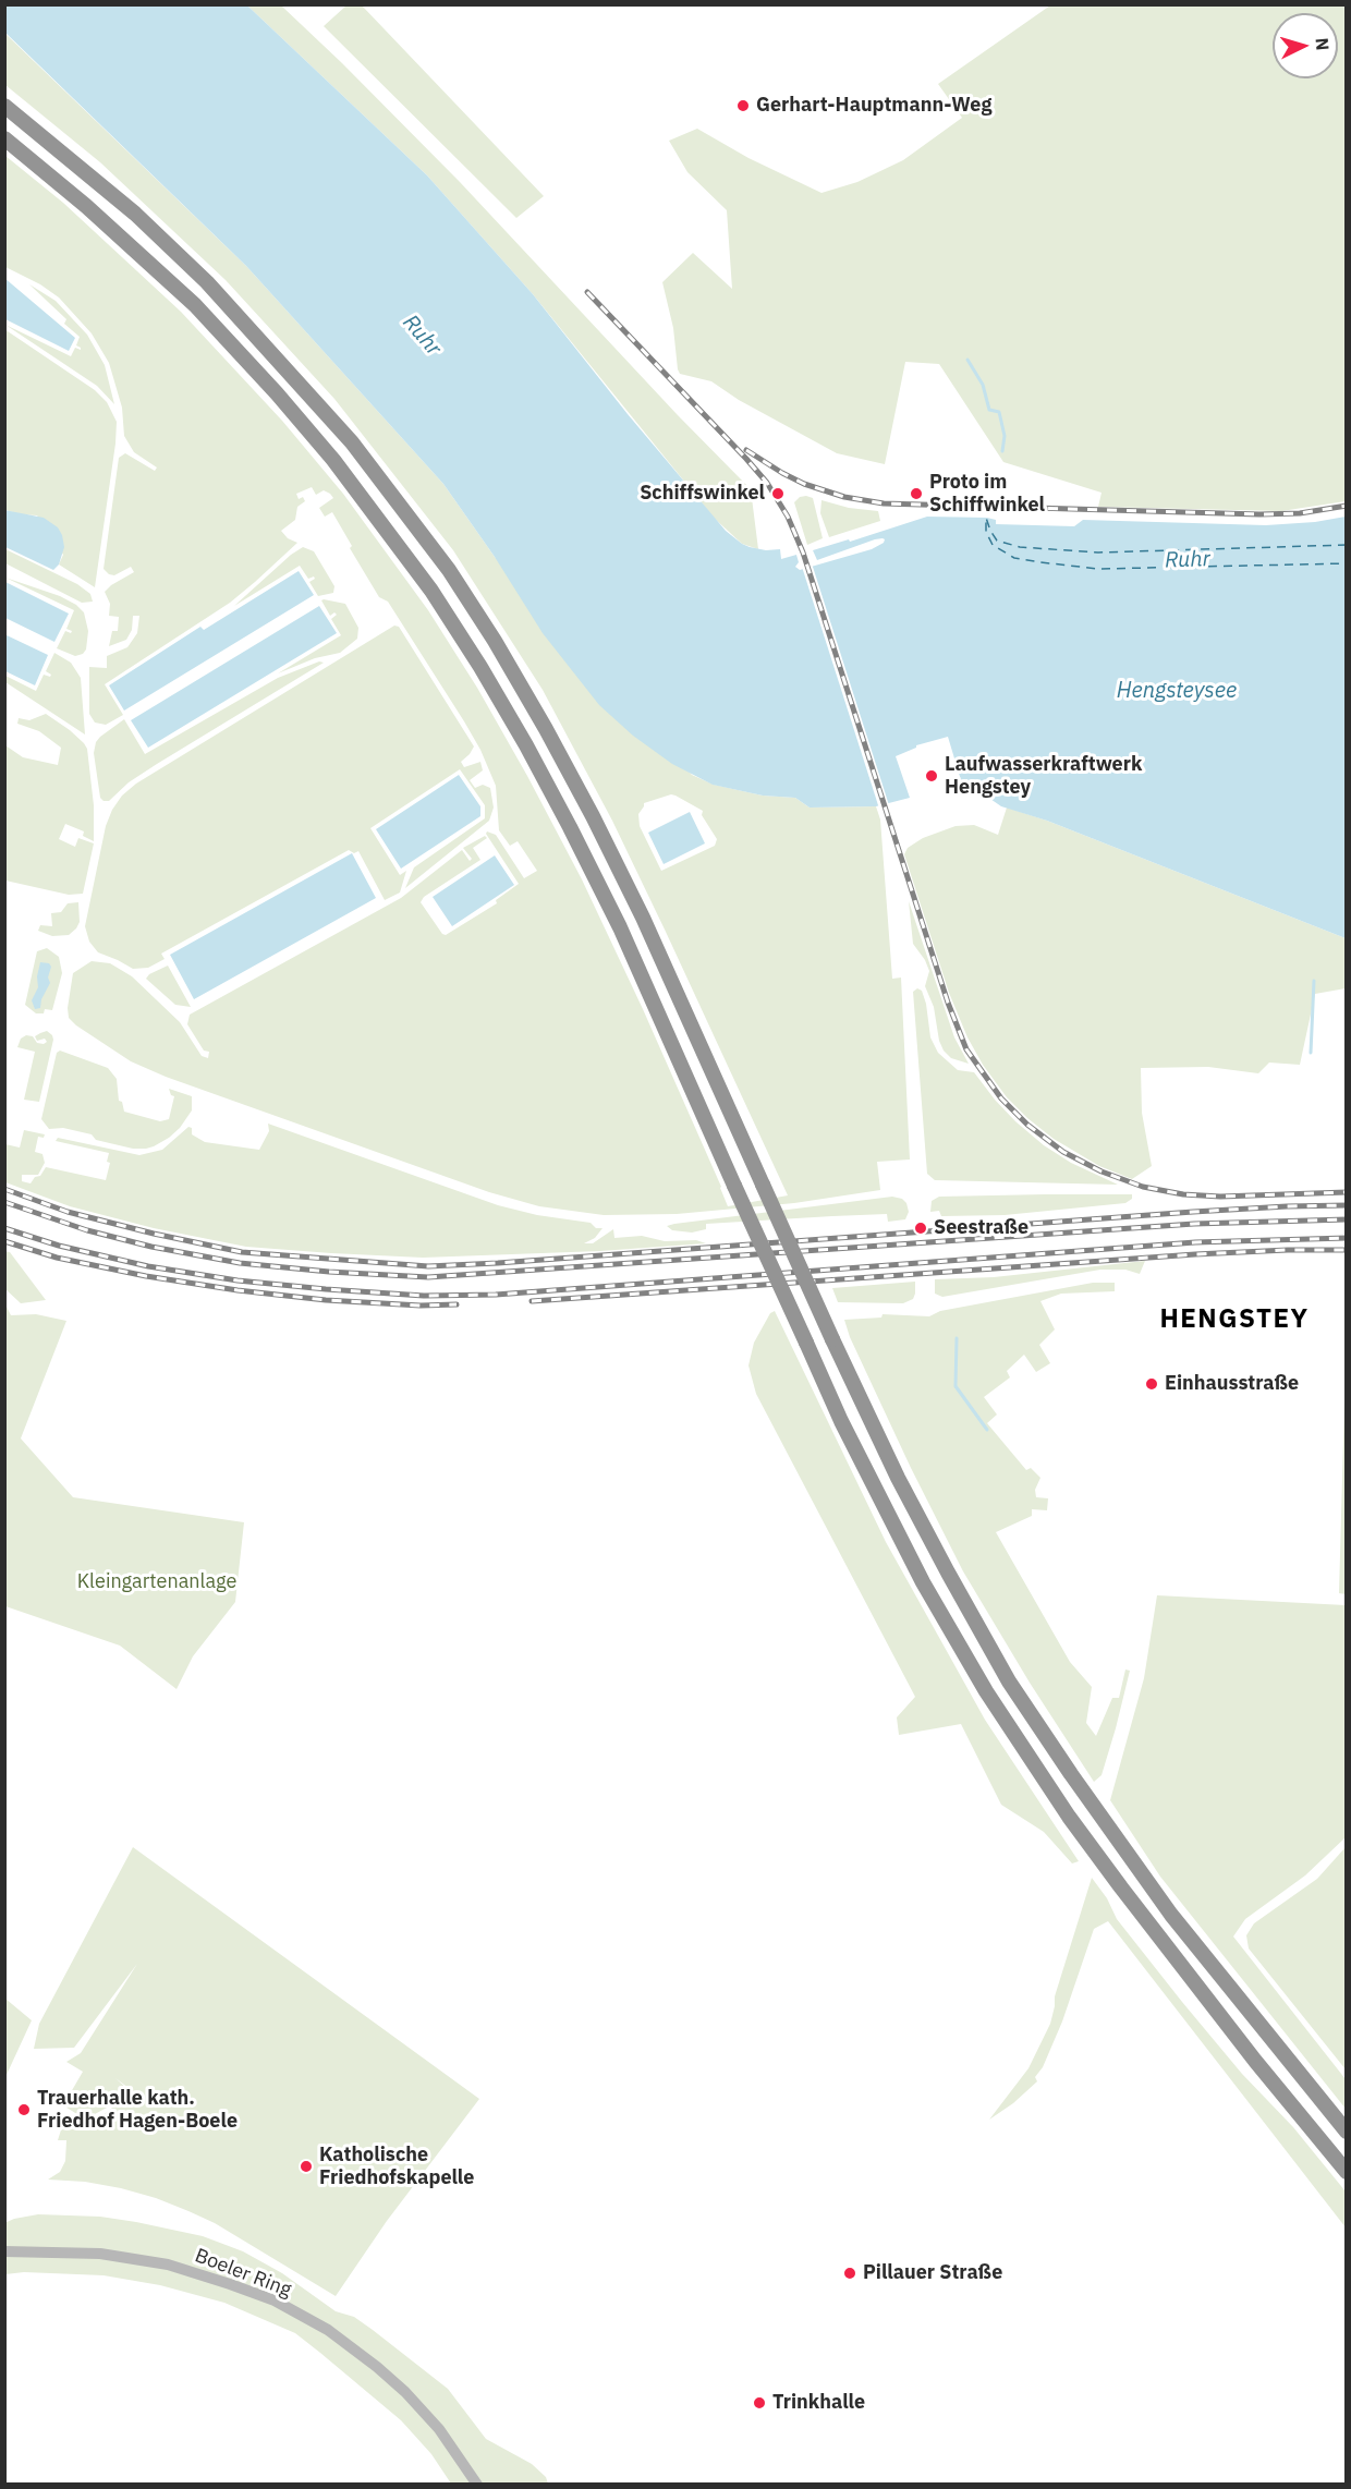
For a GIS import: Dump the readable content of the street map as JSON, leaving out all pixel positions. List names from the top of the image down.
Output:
{
  "streets": {
    "main road": ["Boeler Ring"]
  },
  "districts": ["HENGSTEY"],
  "water": ["Ruhr", "Hengsteysee"],
  "parks": ["Kleingartenanlage"],
  "places": [
    "Gerhart-Hauptmann-Weg",
    "Schiffswinkel",
    "Proto im Schiffwinkel",
    "Laufwasserkraftwerk Hengstey",
    "Seestraße",
    "Einhausstraße",
    "Trauerhalle kath. Friedhof Hagen-Boele",
    "Katholische Friedhofskapelle",
    "Pillauer Straße",
    "Trinkhalle"
  ],
  "north": "right"
}
